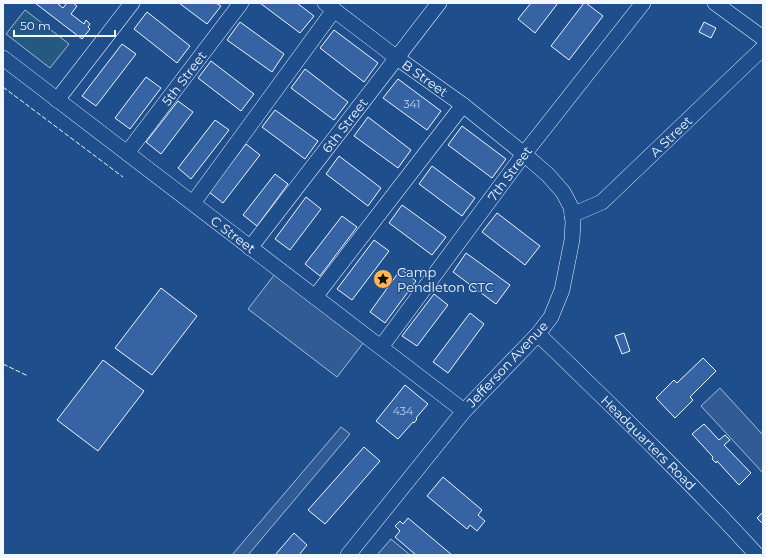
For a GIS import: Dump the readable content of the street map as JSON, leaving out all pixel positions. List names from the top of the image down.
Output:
{
  "streets": {
    "street": [
      "5th Street",
      "B Street",
      "6th Street",
      "A Street",
      "7th Street",
      "C Street",
      "Jefferson Avenue",
      "Headquarters Road"
    ]
  },
  "crossings": [
    ["5th Street", "C Street"],
    ["B Street", "6th Street"],
    ["B Street", "7th Street"],
    ["B Street", "Jefferson Avenue"],
    ["6th Street", "C Street"],
    ["A Street", "Jefferson Avenue"],
    ["7th Street", "C Street"],
    ["7th Street", "Jefferson Avenue"],
    ["C Street", "Jefferson Avenue"],
    ["Jefferson Avenue", "Headquarters Road"]
  ],
  "places": {
    "place": ["Camp Pendleton CTC"]
  },
  "house_numbers": ["341", "434"],
  "scale_bar": "50 m"
}
